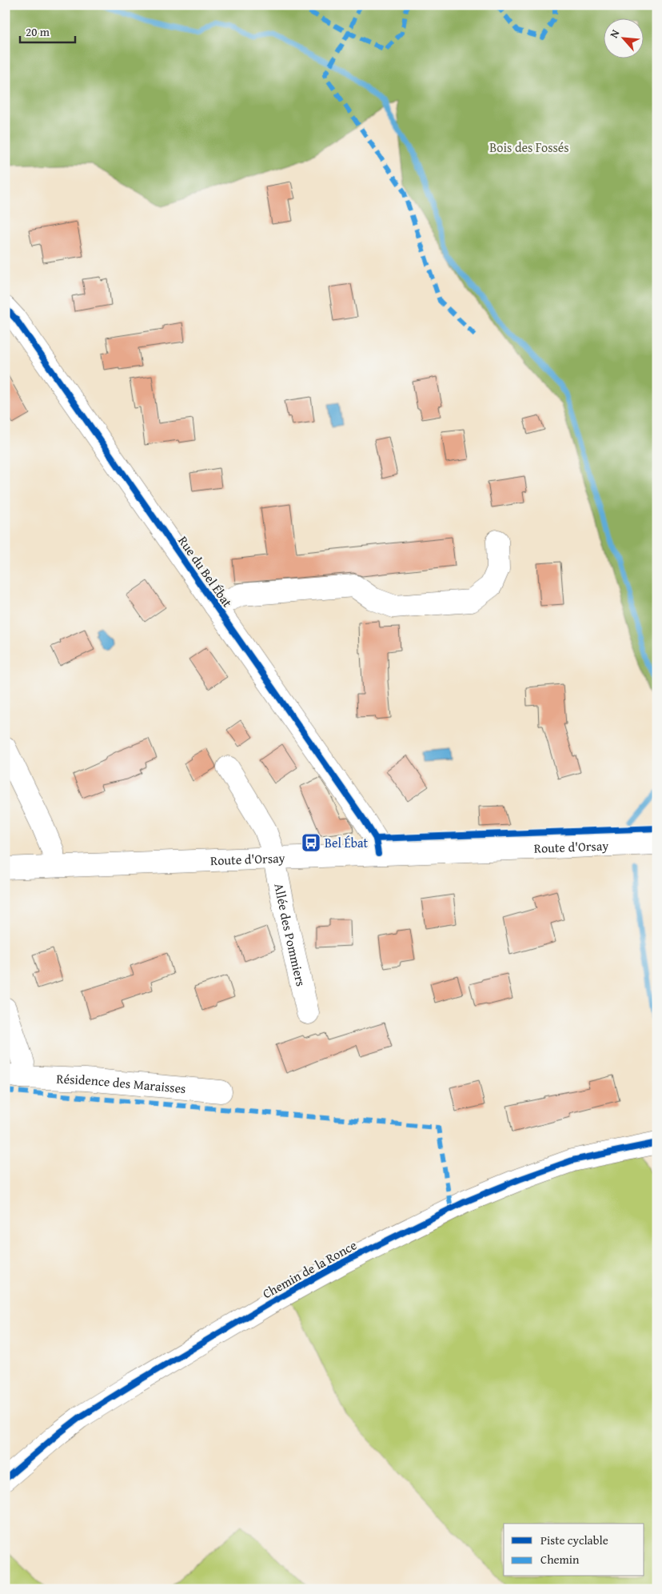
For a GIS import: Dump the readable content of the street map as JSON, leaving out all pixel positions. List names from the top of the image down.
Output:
{
  "streets": {
    "street": [
      "Rue du Bel Ébat",
      "Route d'Orsay",
      "Allée des Pommiers",
      "Résidence des Maraisses",
      "Chemin de la Ronce"
    ]
  },
  "crossings": [
    ["Rue du Bel Ébat", "Route d'Orsay"],
    ["Route d'Orsay", "Allée des Pommiers"]
  ],
  "parks": ["Bois des Fossés"],
  "places": {
    "bus stop": ["Bel Ébat"]
  },
  "legend": ["Piste cyclable", "Chemin"],
  "scale_bar": "20 m",
  "north": "top left"
}
